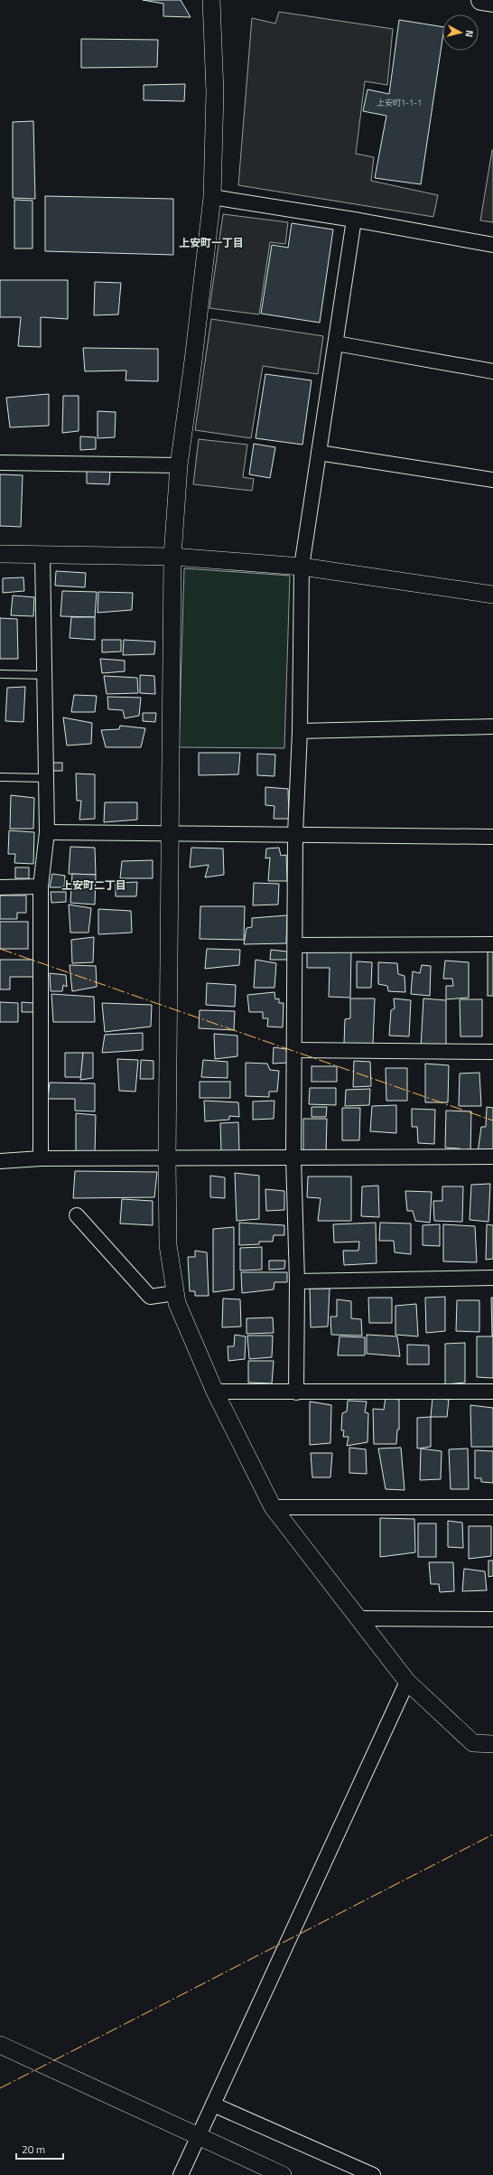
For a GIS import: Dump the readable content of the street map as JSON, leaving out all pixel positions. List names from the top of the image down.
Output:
{
  "districts": ["上安町一丁目", "上安町二丁目"],
  "house_numbers": ["上安町1-1-1"],
  "scale_bar": "20 m",
  "north": "right"
}
